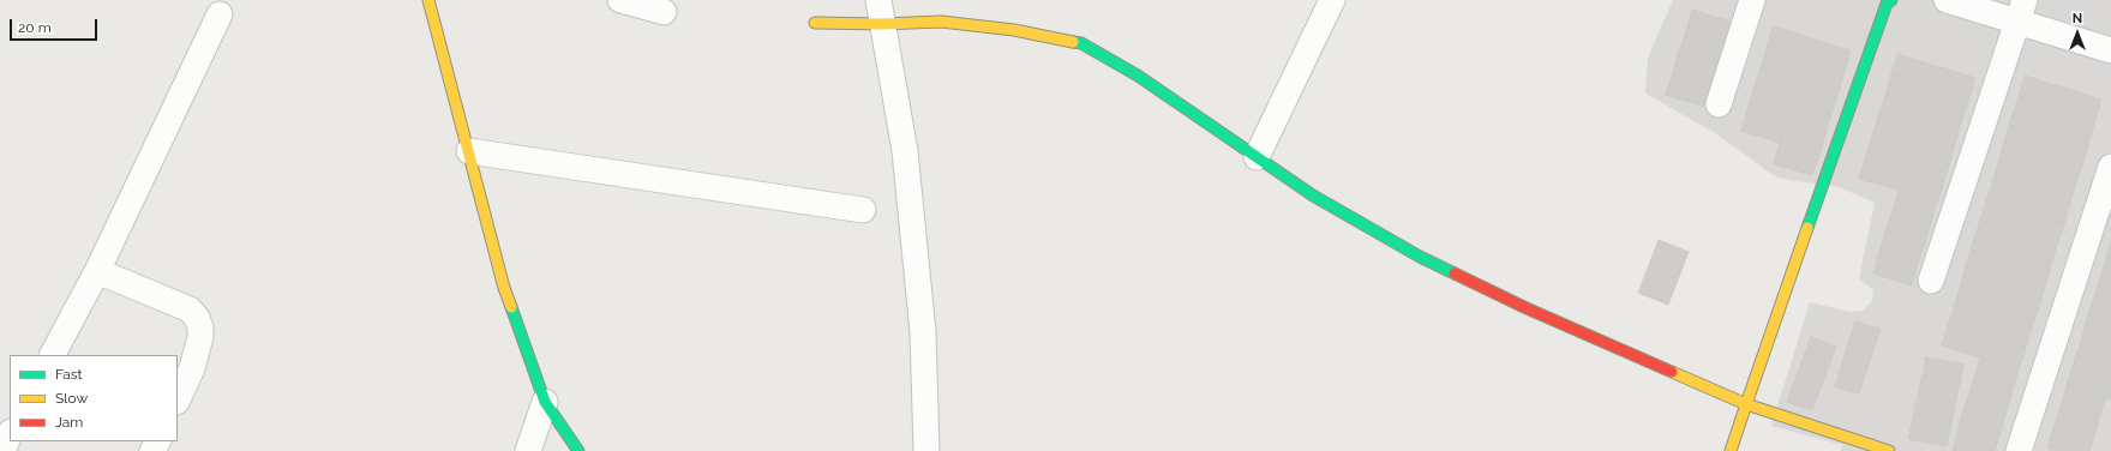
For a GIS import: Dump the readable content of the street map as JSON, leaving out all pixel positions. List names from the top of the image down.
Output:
{
  "legend": ["Fast", "Slow", "Jam"],
  "scale_bar": "20 m",
  "north": "top"
}
